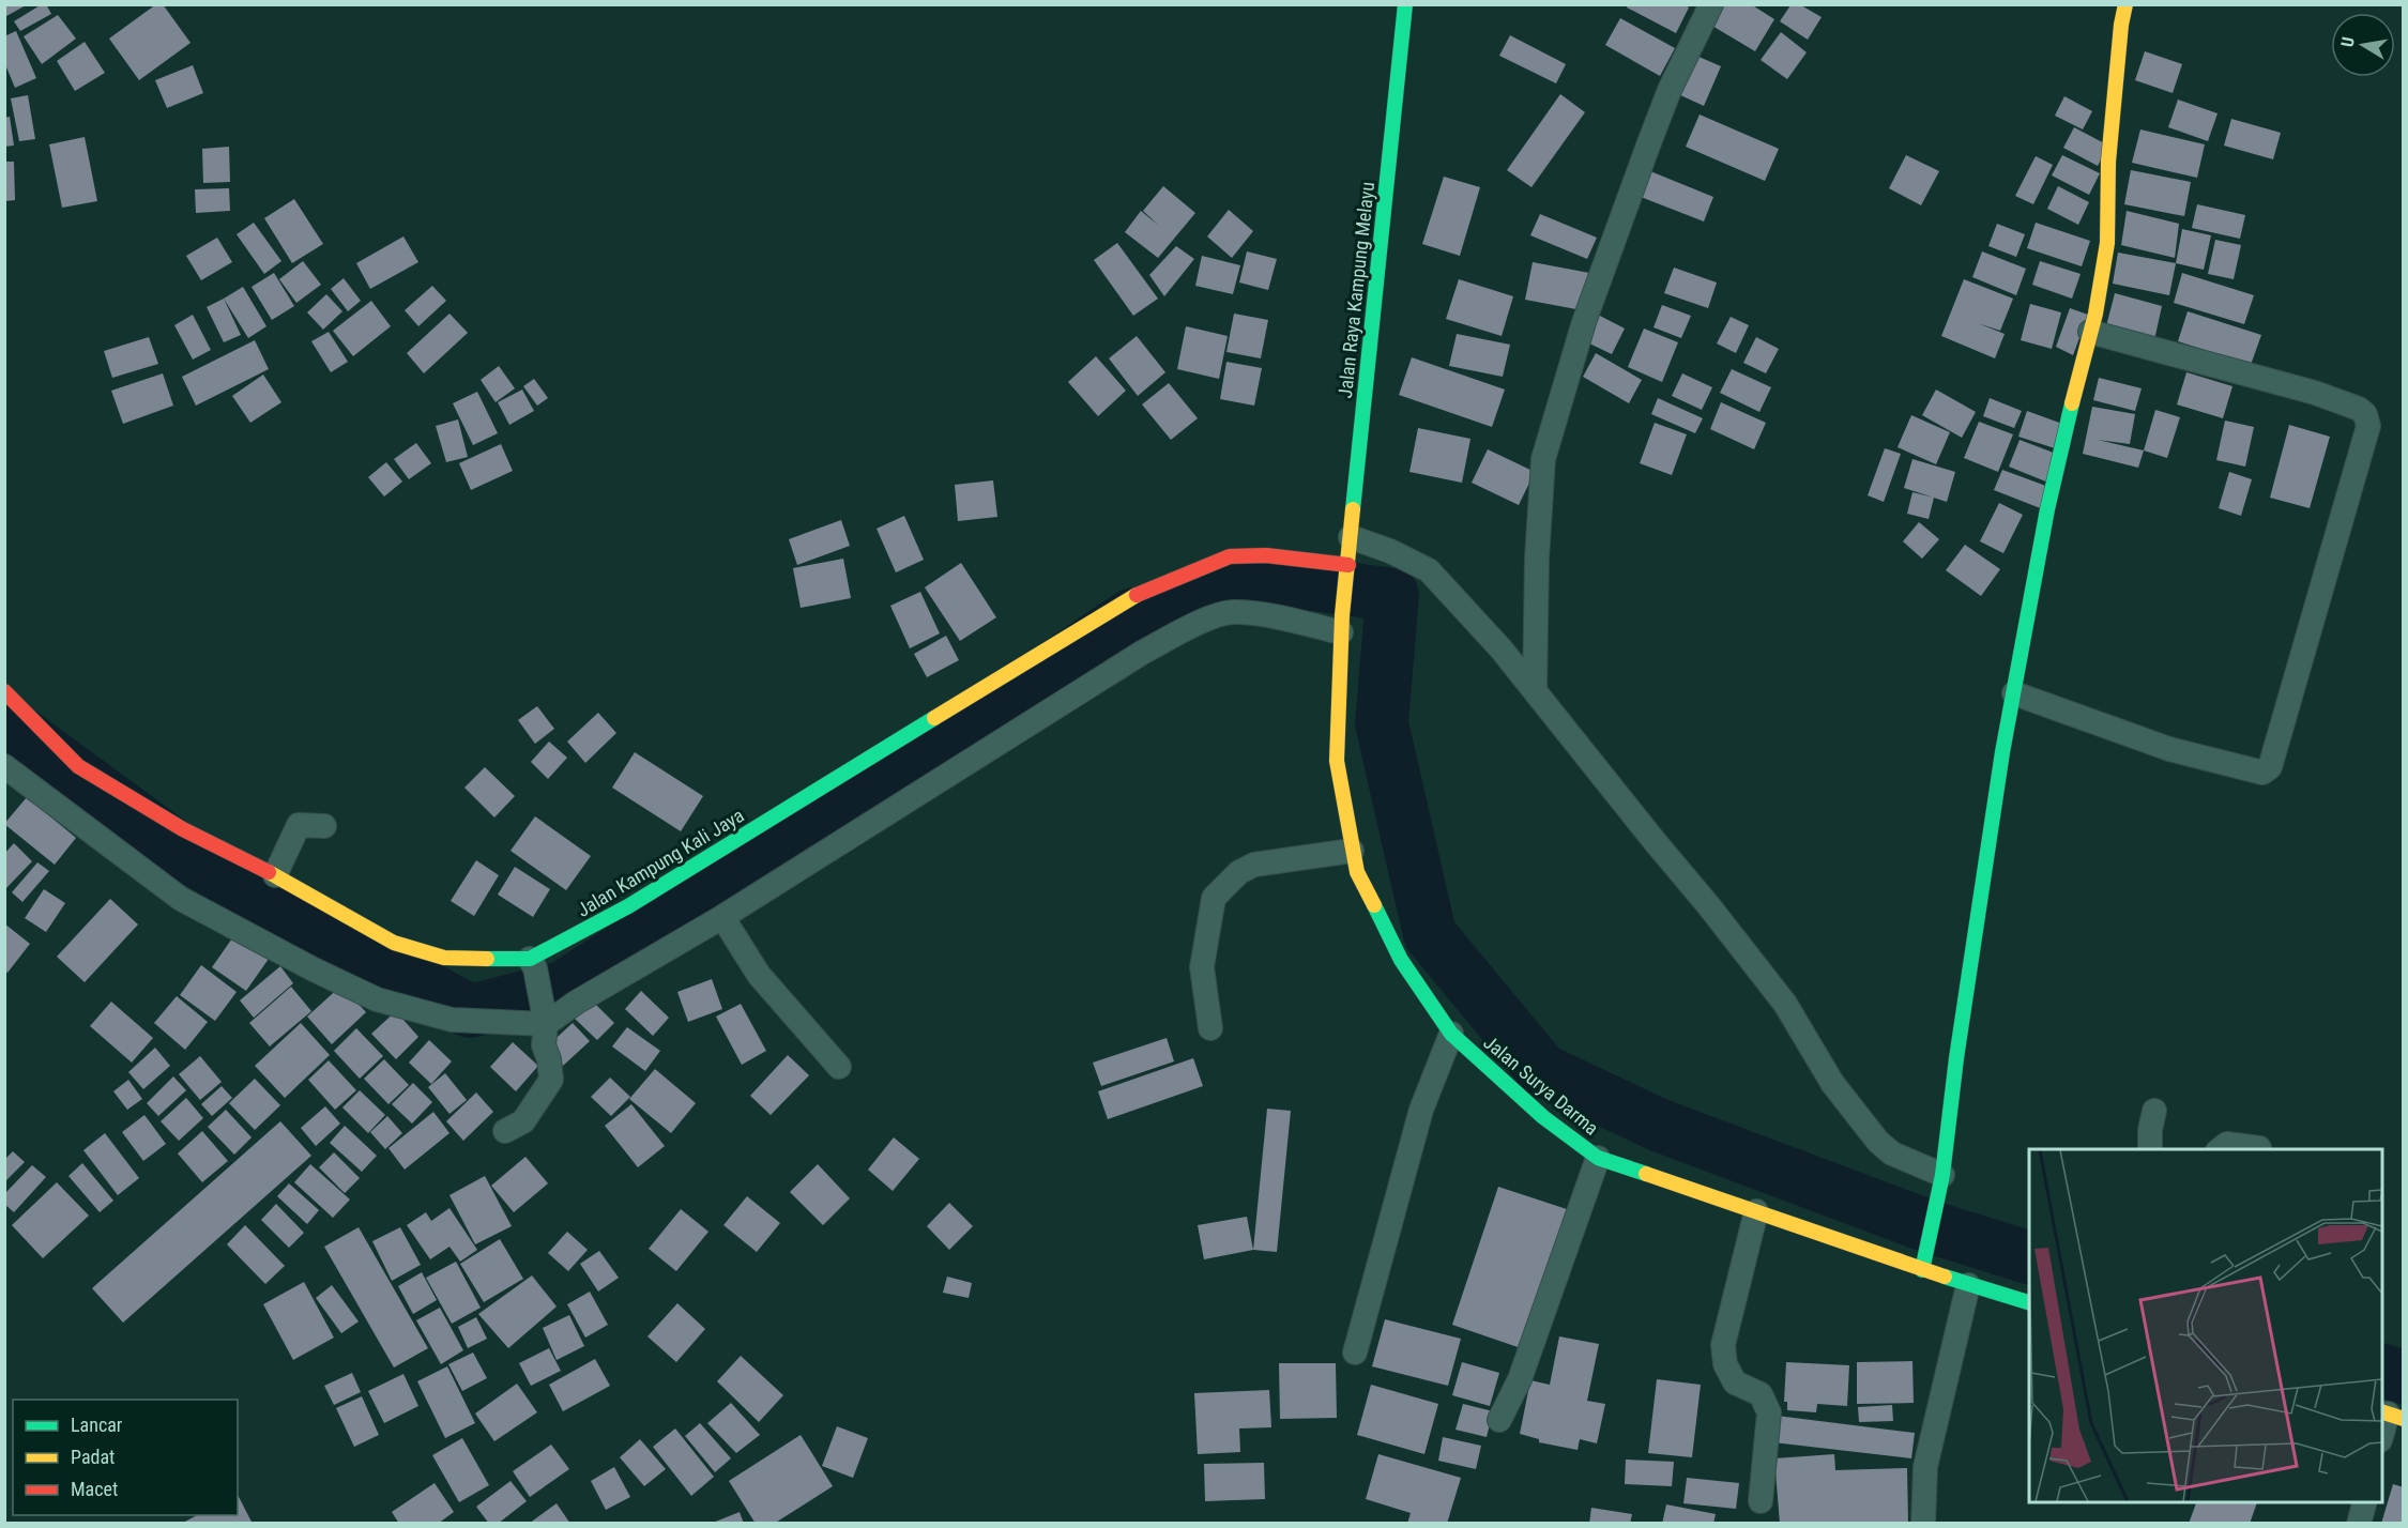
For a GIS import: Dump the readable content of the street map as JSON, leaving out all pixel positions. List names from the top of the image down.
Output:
{
  "streets": {
    "street": ["Jalan Raya Kampung Melayu", "Jalan Kampung Kali Jaya", "Jalan Surya Darma"]
  },
  "crossings": [
    ["Jalan Raya Kampung Melayu", "Jalan Kampung Kali Jaya"],
    ["Jalan Raya Kampung Melayu", "Jalan Surya Darma"]
  ],
  "legend": ["Lancar", "Padat", "Macet"],
  "north": "left"
}
